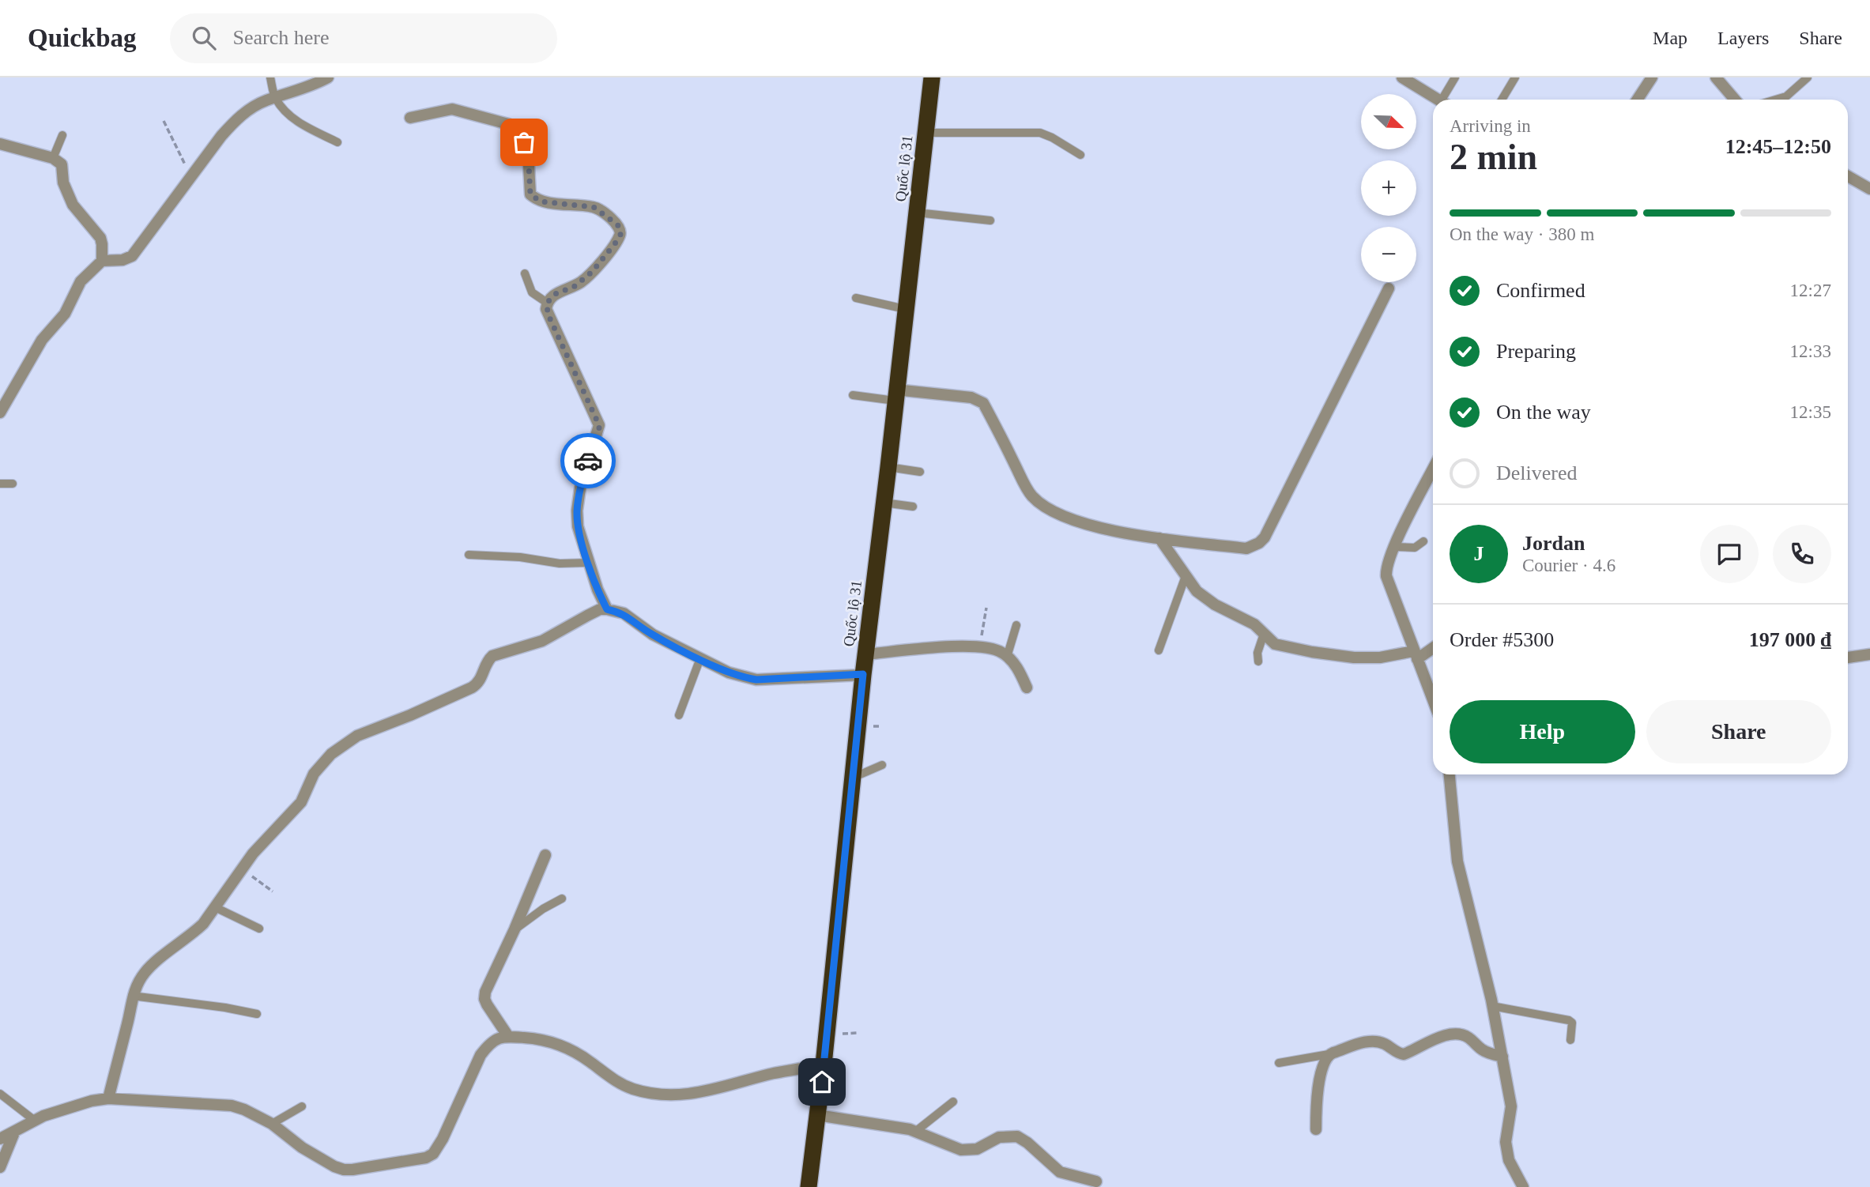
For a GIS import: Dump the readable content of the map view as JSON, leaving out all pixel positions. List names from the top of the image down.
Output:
{
  "streets": {
    "highway": ["Quốc lộ 31"]
  },
  "north": "bottom right",
  "page": {
    "header": "Quickbag",
    "search": "Search here",
    "nav": ["Map", "Layers", "Share"],
    "map_buttons": ["+", "−"],
    "heading": ["2 min", "Arriving in", "12:45–12:50"],
    "panel": [
      "Jordan",
      "Courier · 4.6",
      "Order #5300",
      "197 000 ₫"
    ],
    "bar": "On the way · 380 m",
    "list": [
      ["Confirmed", "12:27"],
      ["Preparing", "12:33"],
      ["On the way", "12:35"],
      "Delivered"
    ],
    "round": "J",
    "buttons": ["Help", "Share"]
  }
}
